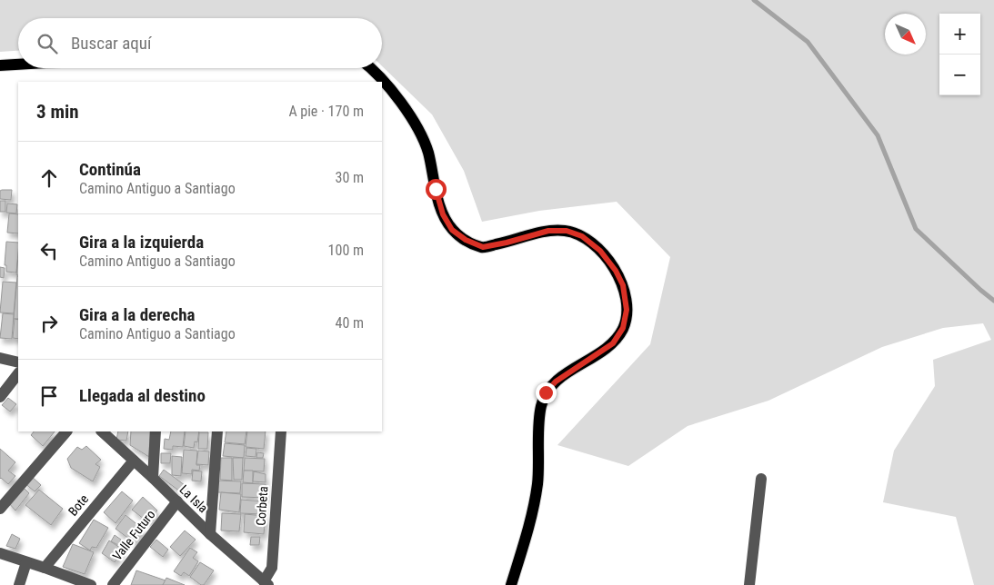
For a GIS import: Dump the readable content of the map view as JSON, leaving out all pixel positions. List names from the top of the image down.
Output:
{
  "streets": {
    "street": [
      "La Isla",
      "Bote",
      "Corbeta",
      "Valle Futuro"
    ]
  },
  "crossings": [
    ["La Isla", "Bote"],
    ["La Isla", "Corbeta"],
    ["La Isla", "Valle Futuro"]
  ],
  "north": "bottom right",
  "page": {
    "map_buttons": ["+", "−"],
    "search": "Buscar aquí",
    "heading": ["3 min", "A pie · 170 m"],
    "list": [
      ["Continúa", "Camino Antiguo a Santiago", "30 m"],
      ["Gira a la izquierda", "Camino Antiguo a Santiago", "100 m"],
      ["Gira a la derecha", "Camino Antiguo a Santiago", "40 m"],
      "Llegada al destino"
    ]
  }
}
